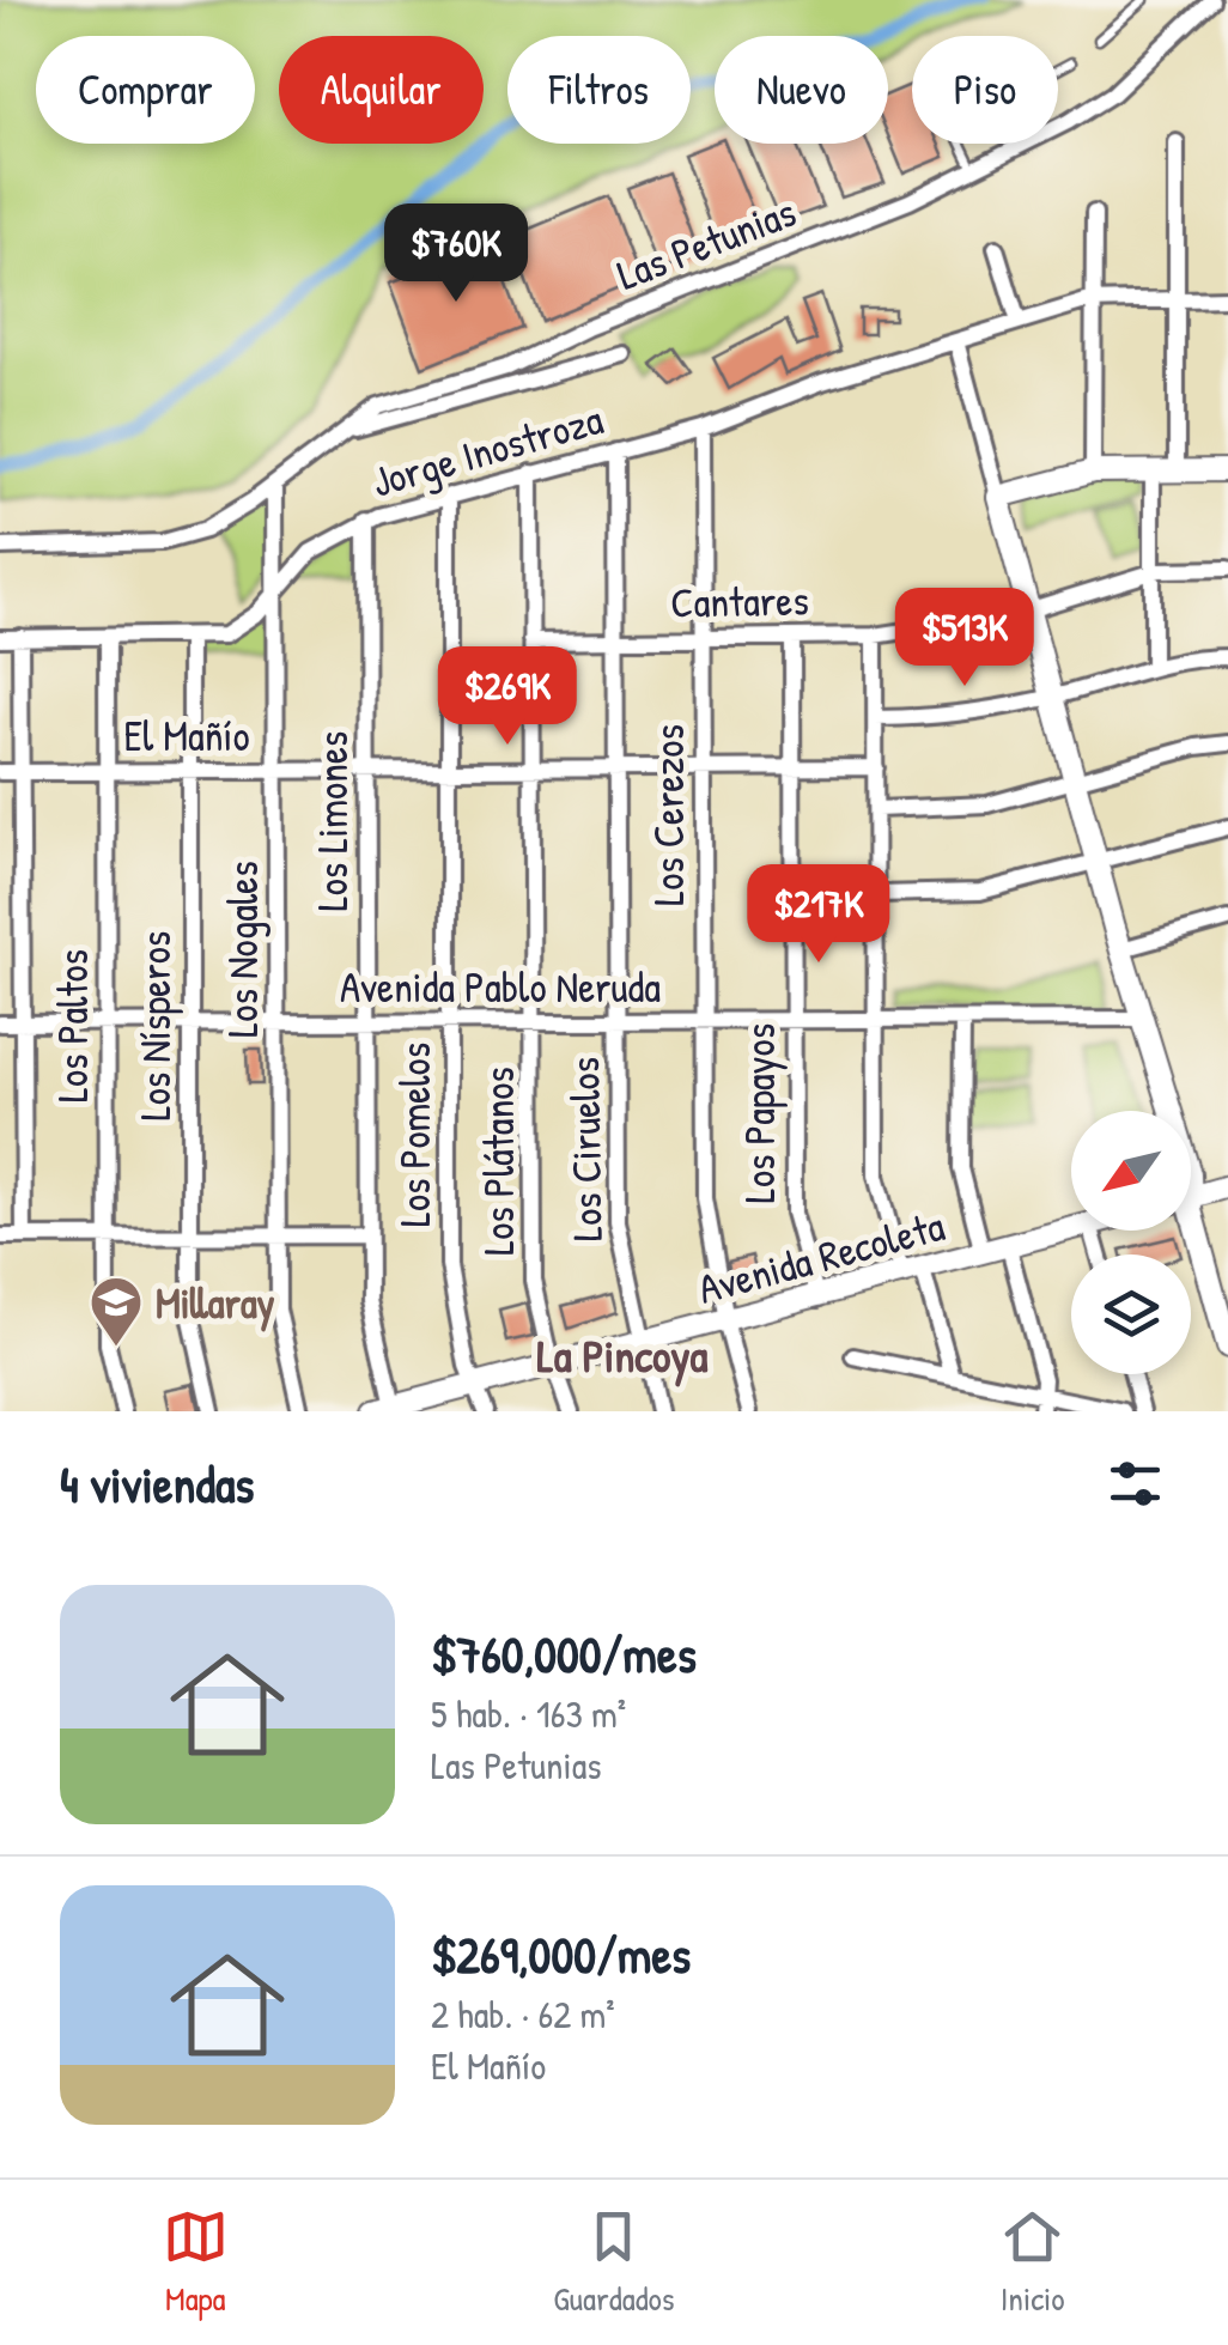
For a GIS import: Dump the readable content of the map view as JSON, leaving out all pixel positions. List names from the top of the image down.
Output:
{
  "streets": {
    "street": [
      "Las Petunias",
      "Jorge Inostroza",
      "Cantares",
      "El Mañío",
      "Los Cerezos",
      "Los Limones",
      "Los Nogales",
      "Avenida Pablo Neruda",
      "Los Paltos",
      "Los Nísperos",
      "Los Papayos",
      "Los Pomelos",
      "Los Ciruelos",
      "Los Plátanos",
      "Avenida Recoleta"
    ]
  },
  "crossings": [
    ["Las Petunias", "Los Nogales"],
    ["Jorge Inostroza", "Los Cerezos"],
    ["Jorge Inostroza", "Los Limones"],
    ["Jorge Inostroza", "Los Nogales"],
    ["Jorge Inostroza", "Los Paltos"],
    ["Jorge Inostroza", "Los Nísperos"],
    ["Jorge Inostroza", "Los Pomelos"],
    ["Jorge Inostroza", "Los Ciruelos"],
    ["Jorge Inostroza", "Los Plátanos"],
    ["Cantares", "Los Cerezos"],
    ["Cantares", "Los Papayos"],
    ["Cantares", "Los Ciruelos"],
    ["Cantares", "Los Plátanos"],
    ["El Mañío", "Los Cerezos"],
    ["El Mañío", "Los Limones"],
    ["El Mañío", "Los Nogales"],
    ["El Mañío", "Los Paltos"],
    ["El Mañío", "Los Nísperos"],
    ["El Mañío", "Los Papayos"],
    ["El Mañío", "Los Pomelos"],
    ["El Mañío", "Los Ciruelos"],
    ["El Mañío", "Los Plátanos"],
    ["Los Cerezos", "Avenida Pablo Neruda"],
    ["Los Cerezos", "Avenida Recoleta"],
    ["Los Limones", "Avenida Pablo Neruda"],
    ["Los Limones", "Avenida Recoleta"],
    ["Los Nogales", "Avenida Pablo Neruda"],
    ["Avenida Pablo Neruda", "Los Paltos"],
    ["Avenida Pablo Neruda", "Los Nísperos"],
    ["Avenida Pablo Neruda", "Los Papayos"],
    ["Avenida Pablo Neruda", "Los Pomelos"],
    ["Avenida Pablo Neruda", "Los Ciruelos"],
    ["Avenida Pablo Neruda", "Los Plátanos"],
    ["Los Papayos", "Avenida Recoleta"],
    ["Los Pomelos", "Avenida Recoleta"],
    ["Los Ciruelos", "Avenida Recoleta"],
    ["Los Plátanos", "Avenida Recoleta"]
  ],
  "districts": ["La Pincoya"],
  "places": {
    "school or university": ["Millaray"]
  },
  "north": "bottom left",
  "page": {
    "chip": [
      "Comprar",
      "Alquilar",
      "Filtros",
      "Nuevo",
      "Piso"
    ],
    "price": [
      "$760K",
      "$513K",
      "$269K",
      "$217K"
    ],
    "heading": "4 viviendas",
    "list": [
      {
        "name": "$760,000/mes",
        "note": "5 hab. · 163 m² · Las Petunias"
      },
      {
        "name": "$269,000/mes",
        "note": "2 hab. · 62 m² · El Mañío"
      }
    ],
    "tabs": ["Mapa", "Guardados", "Inicio"]
  }
}
